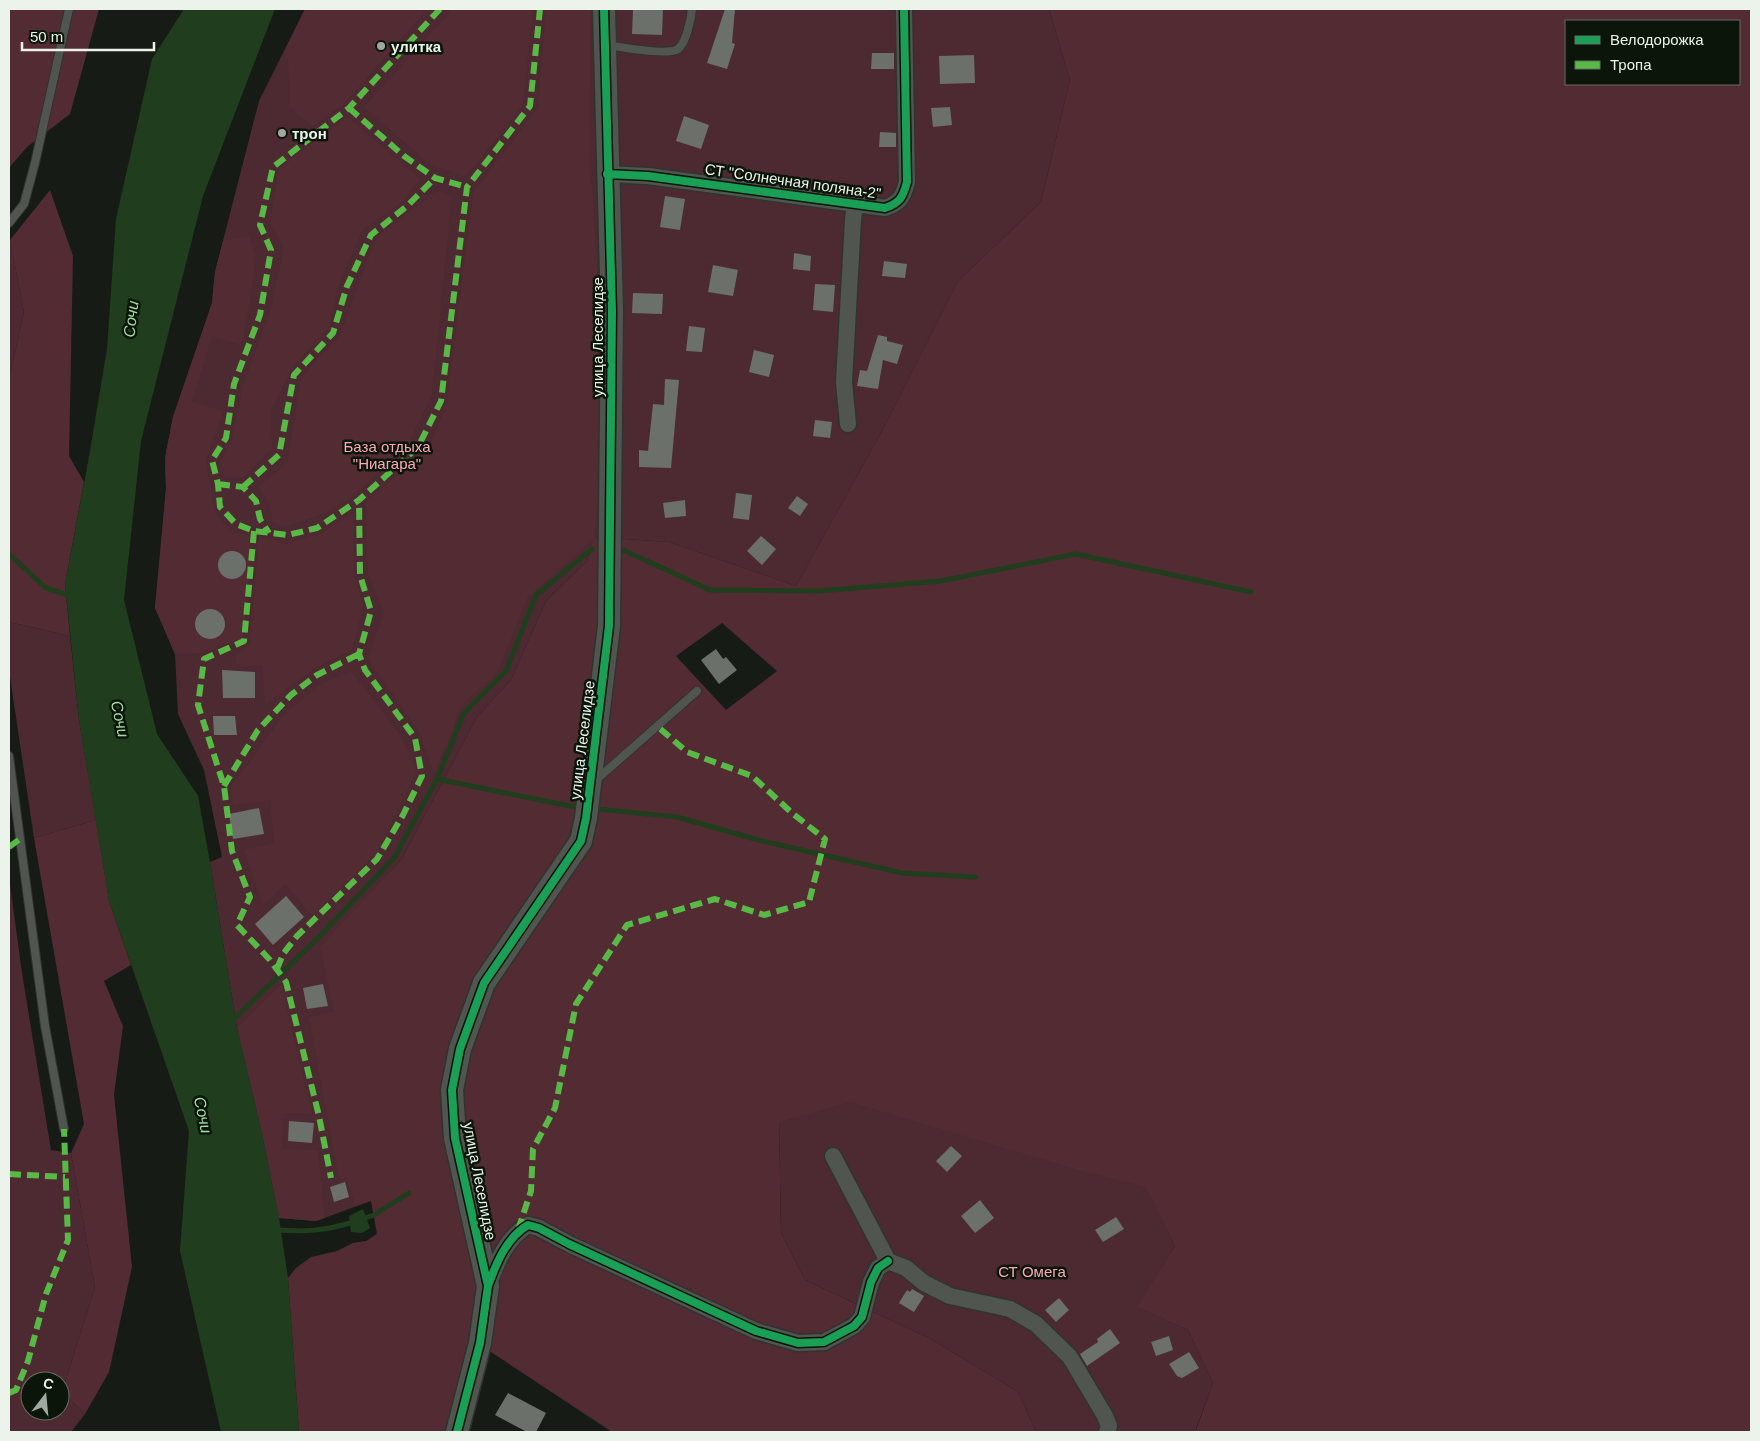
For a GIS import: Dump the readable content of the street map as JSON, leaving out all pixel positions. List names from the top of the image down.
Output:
{
  "streets": {
    "street": ["СТ \"Солнечная поляна-2\"", "улица Леселидзе"]
  },
  "crossings": [
    ["СТ \"Солнечная поляна-2\"", "улица Леселидзе"]
  ],
  "water": ["Сочи"],
  "parks": ["База отдыха \"Ниагара\"", "СТ Омега"],
  "places": ["улитка", "трон"],
  "legend": ["Велодорожка", "Тропа"],
  "scale_bar": "50 m",
  "north": "top"
}
